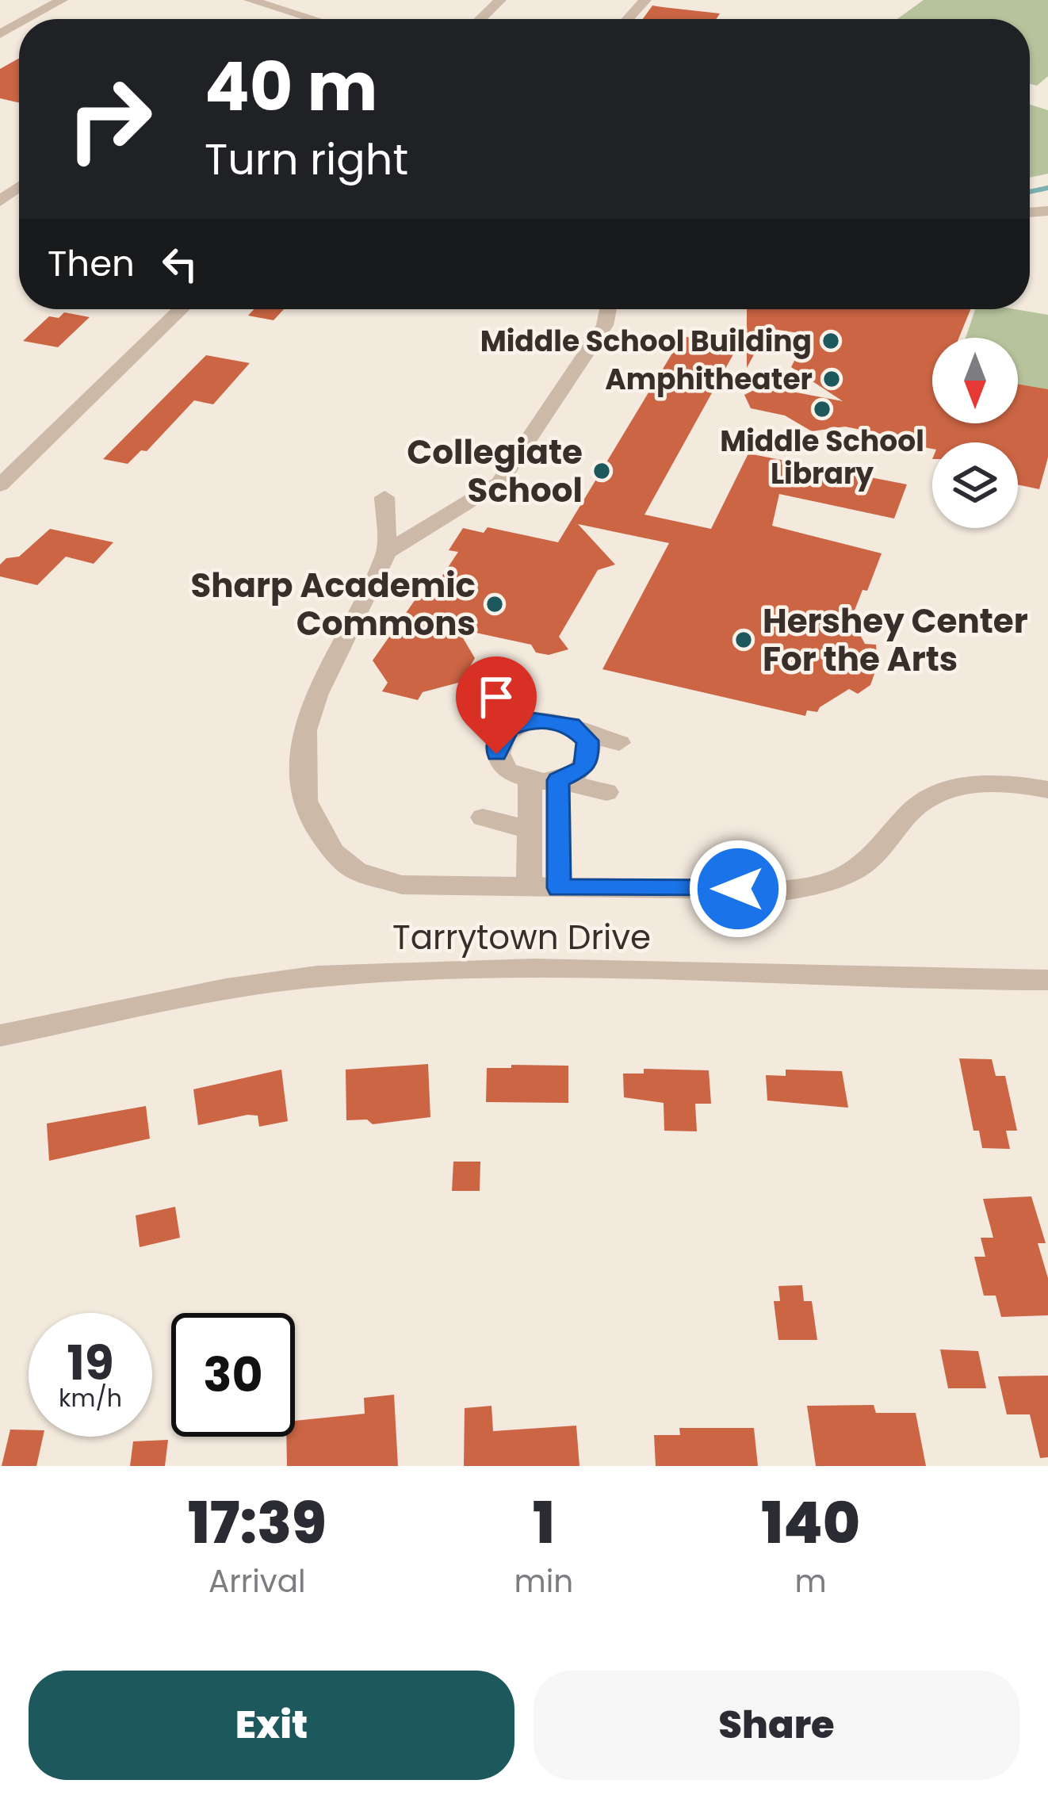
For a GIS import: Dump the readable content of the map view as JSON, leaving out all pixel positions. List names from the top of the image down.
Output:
{
  "streets": {
    "street": ["Tarrytown Drive"]
  },
  "places": [
    "Middle School Building",
    "Amphitheater",
    "Middle School Library",
    "Collegiate School",
    "Sharp Academic Commons",
    "Hershey Center For the Arts"
  ],
  "north": "bottom",
  "page": {
    "turn": ["40 m", "Turn right"],
    "then": "Then",
    "speed": "19 km/h",
    "limit": "30",
    "eta": [
      "17:39",
      "Arrival",
      "1",
      "min",
      "140",
      "m"
    ],
    "buttons": ["Exit", "Share"]
  }
}
